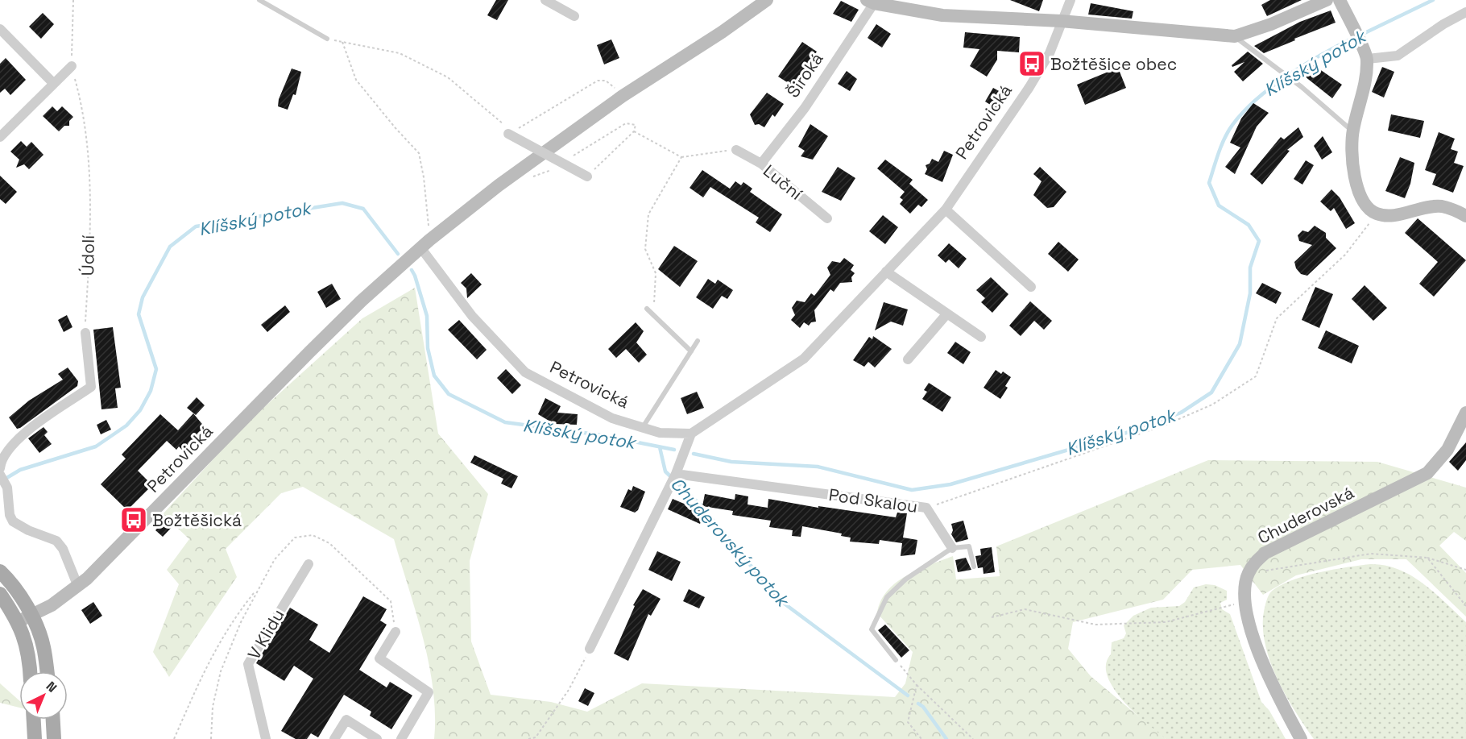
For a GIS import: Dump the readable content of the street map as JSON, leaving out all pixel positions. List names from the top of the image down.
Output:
{
  "streets": {
    "street": [
      "Široká",
      "Petrovická",
      "Luční",
      "Pod Skalou",
      "Chuderovská",
      "V Klidu"
    ],
    "path": ["Údolí"]
  },
  "crossings": [
    ["Široká", "Petrovická"],
    ["Široká", "Luční"]
  ],
  "water": ["Klíšský potok", "Chuderovský potok"],
  "places": {
    "bus stop": ["Božtěšice obec", "Božtěšická"]
  },
  "north": "top right"
}
